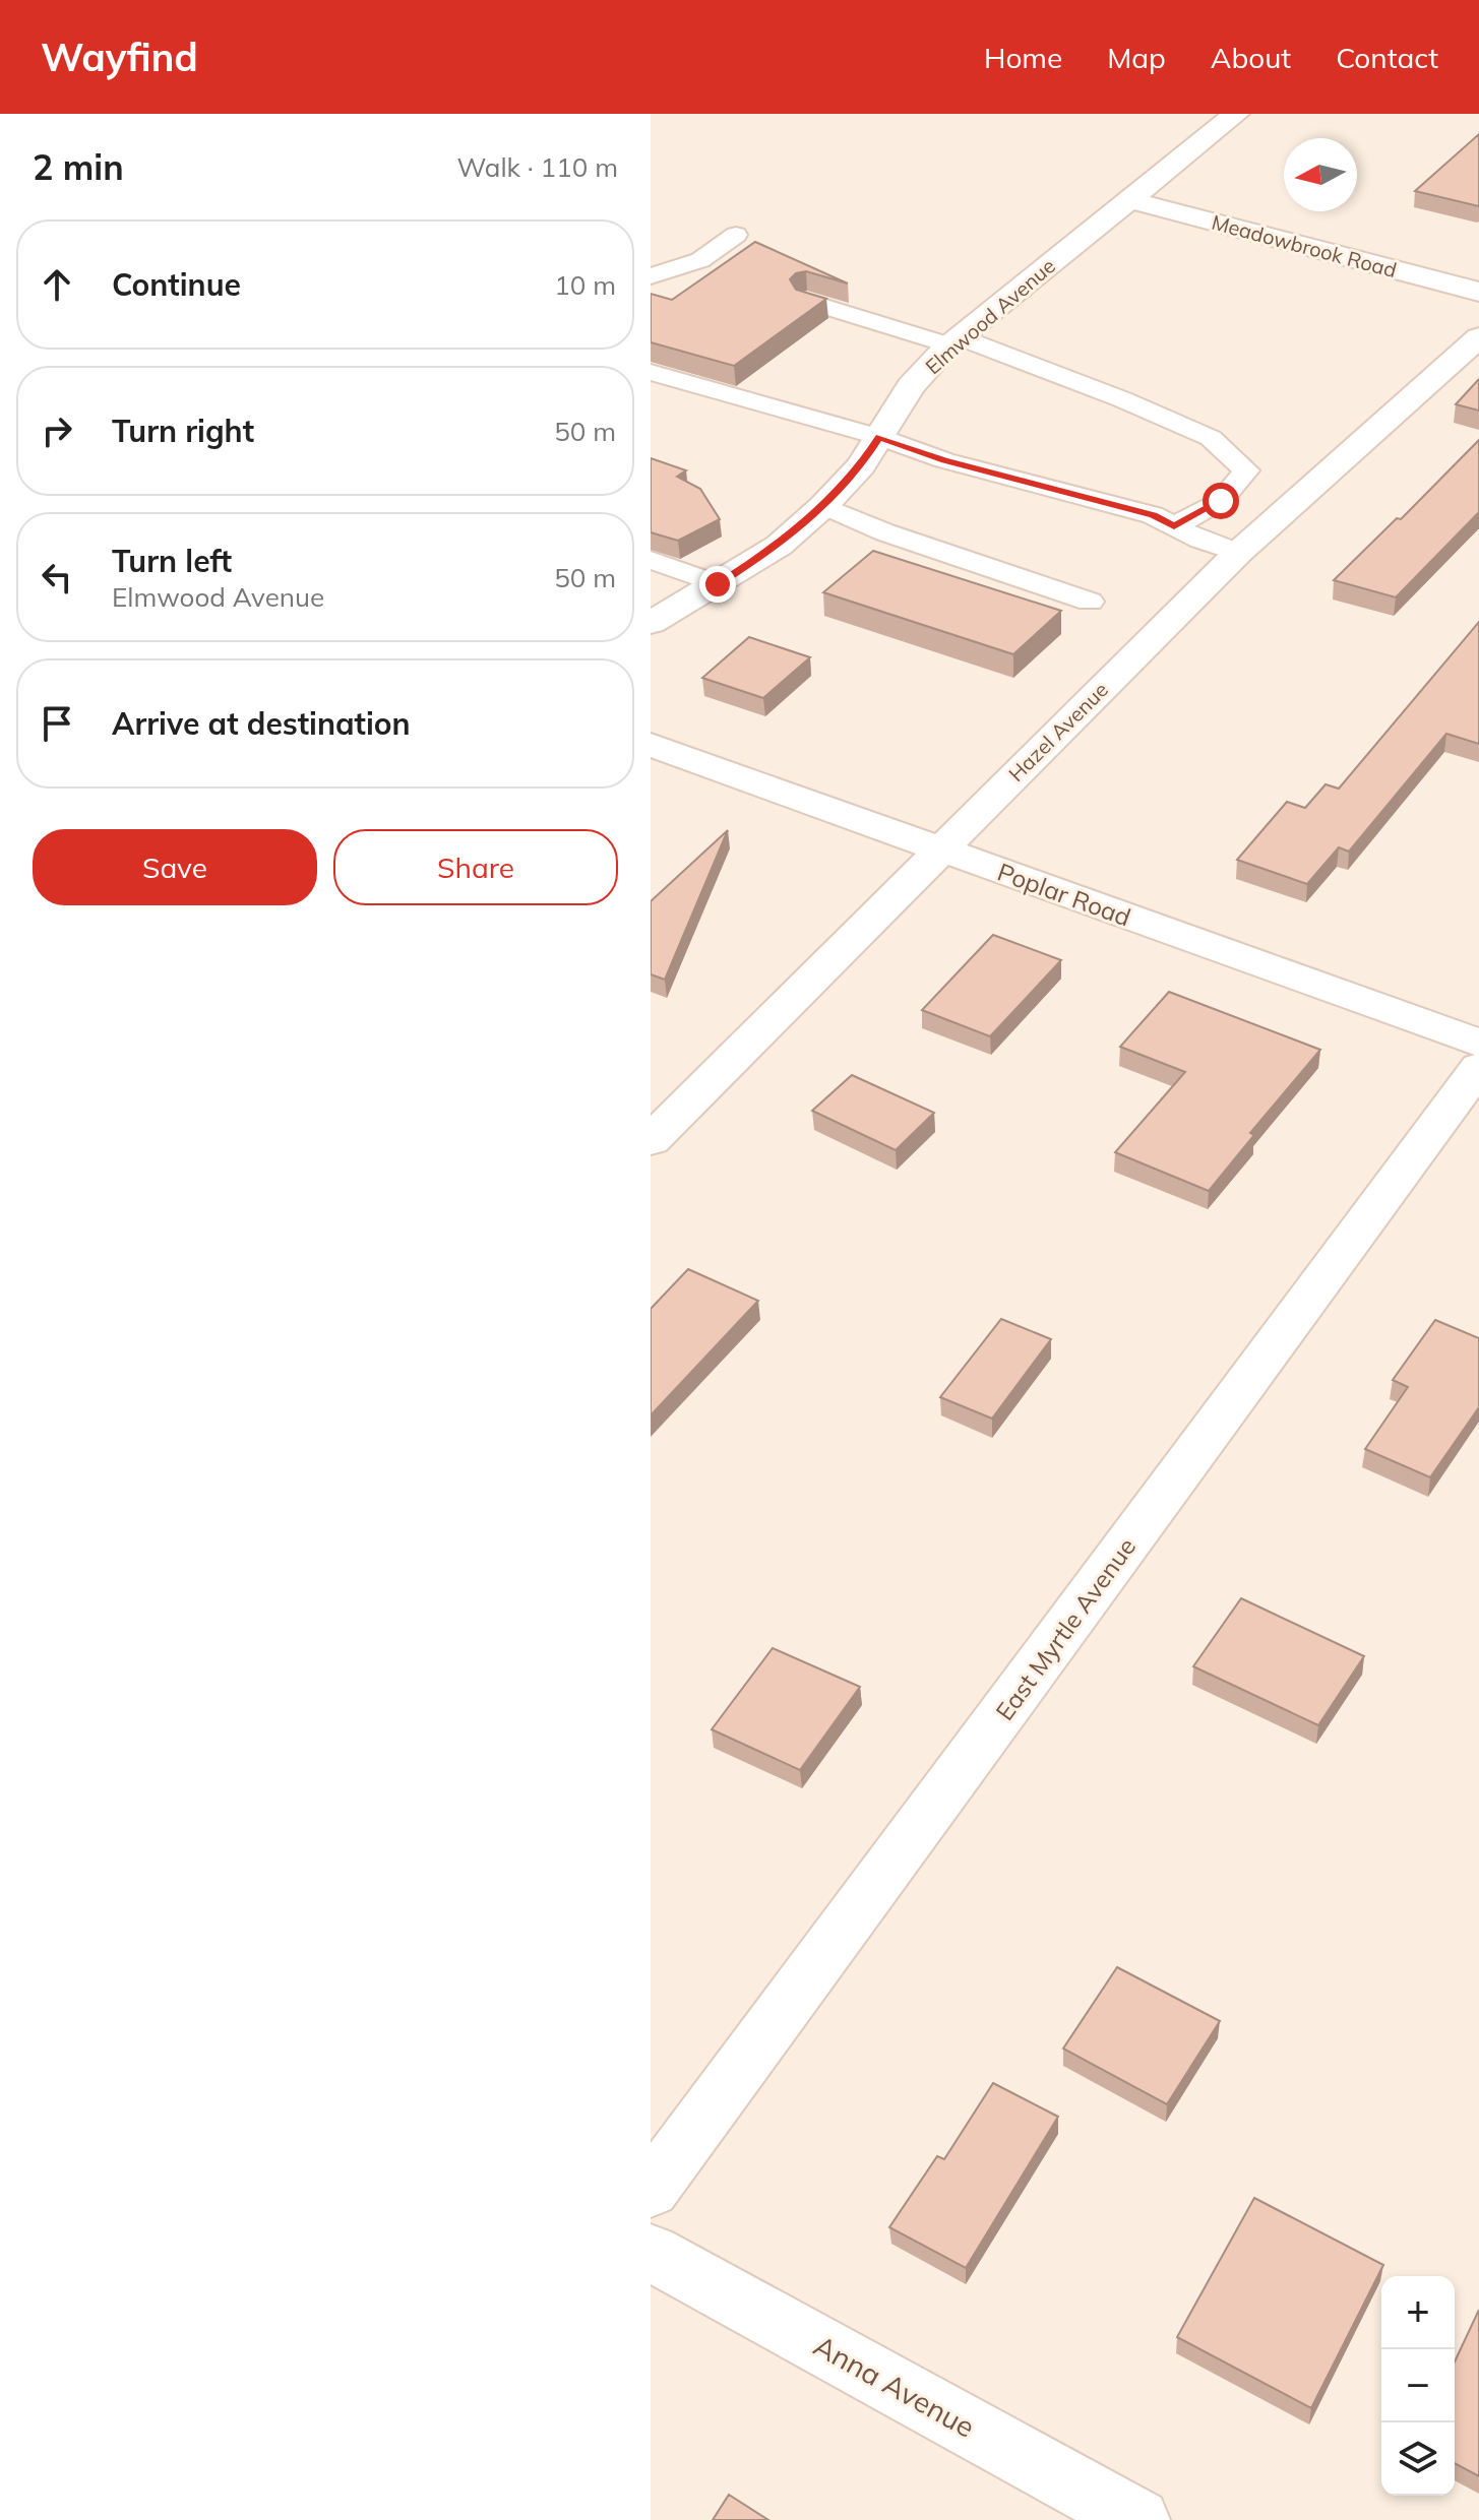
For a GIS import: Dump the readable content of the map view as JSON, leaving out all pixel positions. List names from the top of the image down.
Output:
{
  "streets": {
    "street": [
      "Meadowbrook Road",
      "Elmwood Avenue",
      "Hazel Avenue",
      "Poplar Road",
      "East Myrtle Avenue",
      "Anna Avenue"
    ]
  },
  "crossings": [
    ["Meadowbrook Road", "Elmwood Avenue"],
    ["Hazel Avenue", "Poplar Road"]
  ],
  "north": "left",
  "page": {
    "header": "Wayfind",
    "nav": [
      "Home",
      "Map",
      "About",
      "Contact"
    ],
    "heading": ["2 min", "Walk · 110 m"],
    "list": [
      ["Continue", "10 m"],
      ["Turn right", "50 m"],
      ["Turn left", "Elmwood Avenue", "50 m"],
      "Arrive at destination"
    ],
    "buttons": ["Save", "Share"],
    "map_buttons": ["+", "−"]
  }
}
